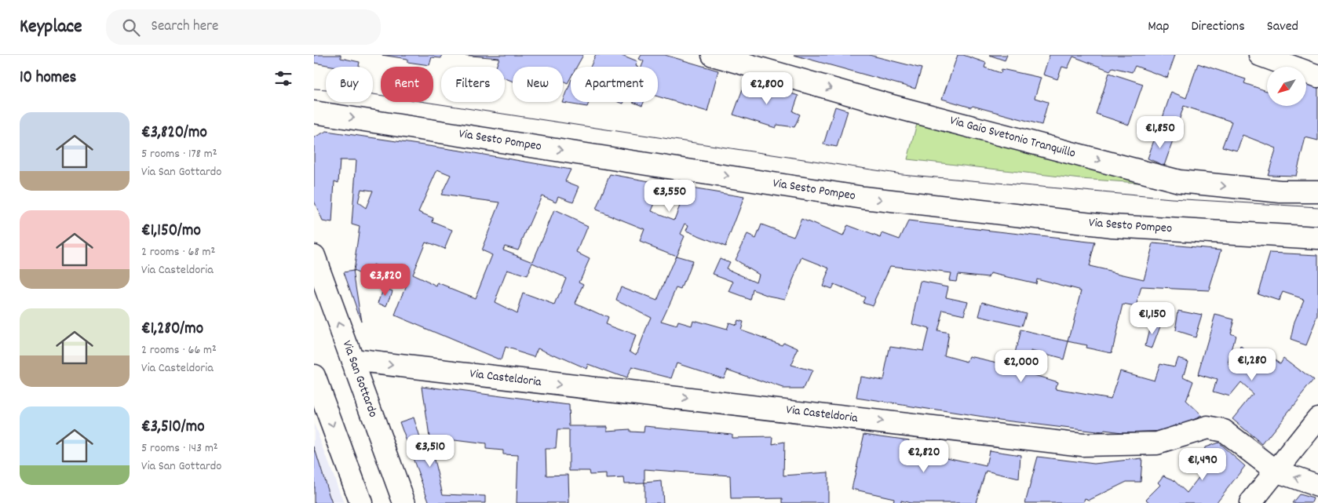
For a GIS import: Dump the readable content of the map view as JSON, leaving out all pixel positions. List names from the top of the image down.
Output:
{
  "streets": {
    "street": [
      "Via Gaio Svetonio Tranquillo",
      "Via Sesto Pompeo",
      "Via Casteldoria",
      "Via San Gottardo"
    ]
  },
  "crossings": [
    ["Via Casteldoria", "Via San Gottardo"]
  ],
  "one_way": [
    "Via Gaio Svetonio Tranquillo",
    "Via Sesto Pompeo",
    "Via Casteldoria",
    "Via San Gottardo"
  ],
  "north": "bottom left",
  "page": {
    "header": "Keyplace",
    "search": "Search here",
    "nav": ["Map", "Directions", "Saved"],
    "heading": "10 homes",
    "chip": [
      "Buy",
      "Rent",
      "Filters",
      "New",
      "Apartment"
    ],
    "price": [
      "€2,800",
      "€1,850",
      "€3,550",
      "€3,820",
      "€1,150",
      "€1,280",
      "€2,000",
      "€3,510",
      "€2,820",
      "€1,490"
    ],
    "list": [
      {
        "name": "€3,820/mo",
        "note": "5 rooms · 178 m² · Via San Gottardo"
      },
      {
        "name": "€1,150/mo",
        "note": "2 rooms · 68 m² · Via Casteldoria"
      },
      {
        "name": "€1,280/mo",
        "note": "2 rooms · 66 m² · Via Casteldoria"
      },
      {
        "name": "€3,510/mo",
        "note": "5 rooms · 143 m² · Via San Gottardo"
      }
    ]
  }
}
